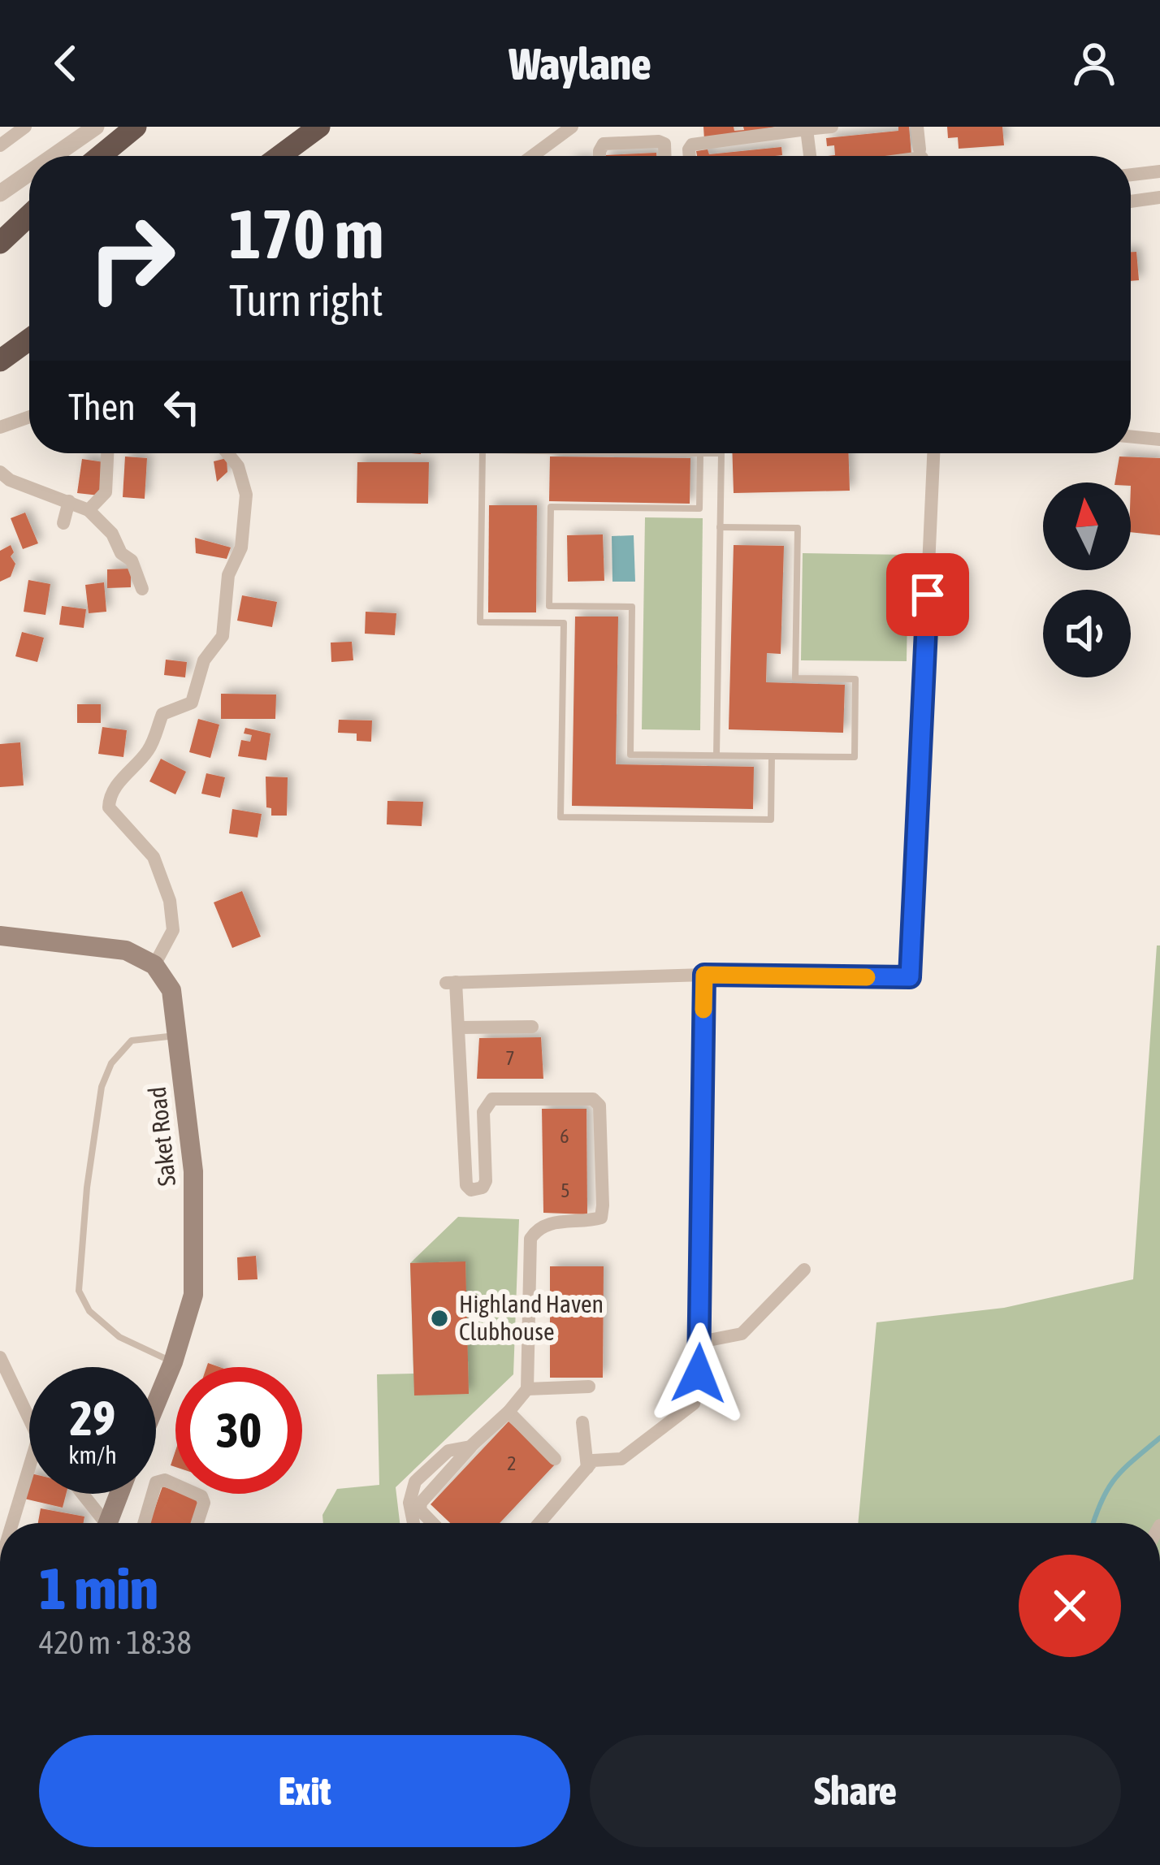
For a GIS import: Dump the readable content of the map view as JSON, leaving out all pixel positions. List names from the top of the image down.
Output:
{
  "streets": {
    "main road": ["Saket Road"]
  },
  "places": ["Highland Haven Clubhouse"],
  "house_numbers": [
    "7",
    "6",
    "5",
    "2"
  ],
  "north": "top",
  "page": {
    "header": "Waylane",
    "turn": ["170 m", "Turn right"],
    "then": "Then",
    "speed": "29 km/h",
    "limit": "30",
    "heading": ["1 min", "420 m · 18:38"],
    "buttons": ["Exit", "Share"]
  }
}
